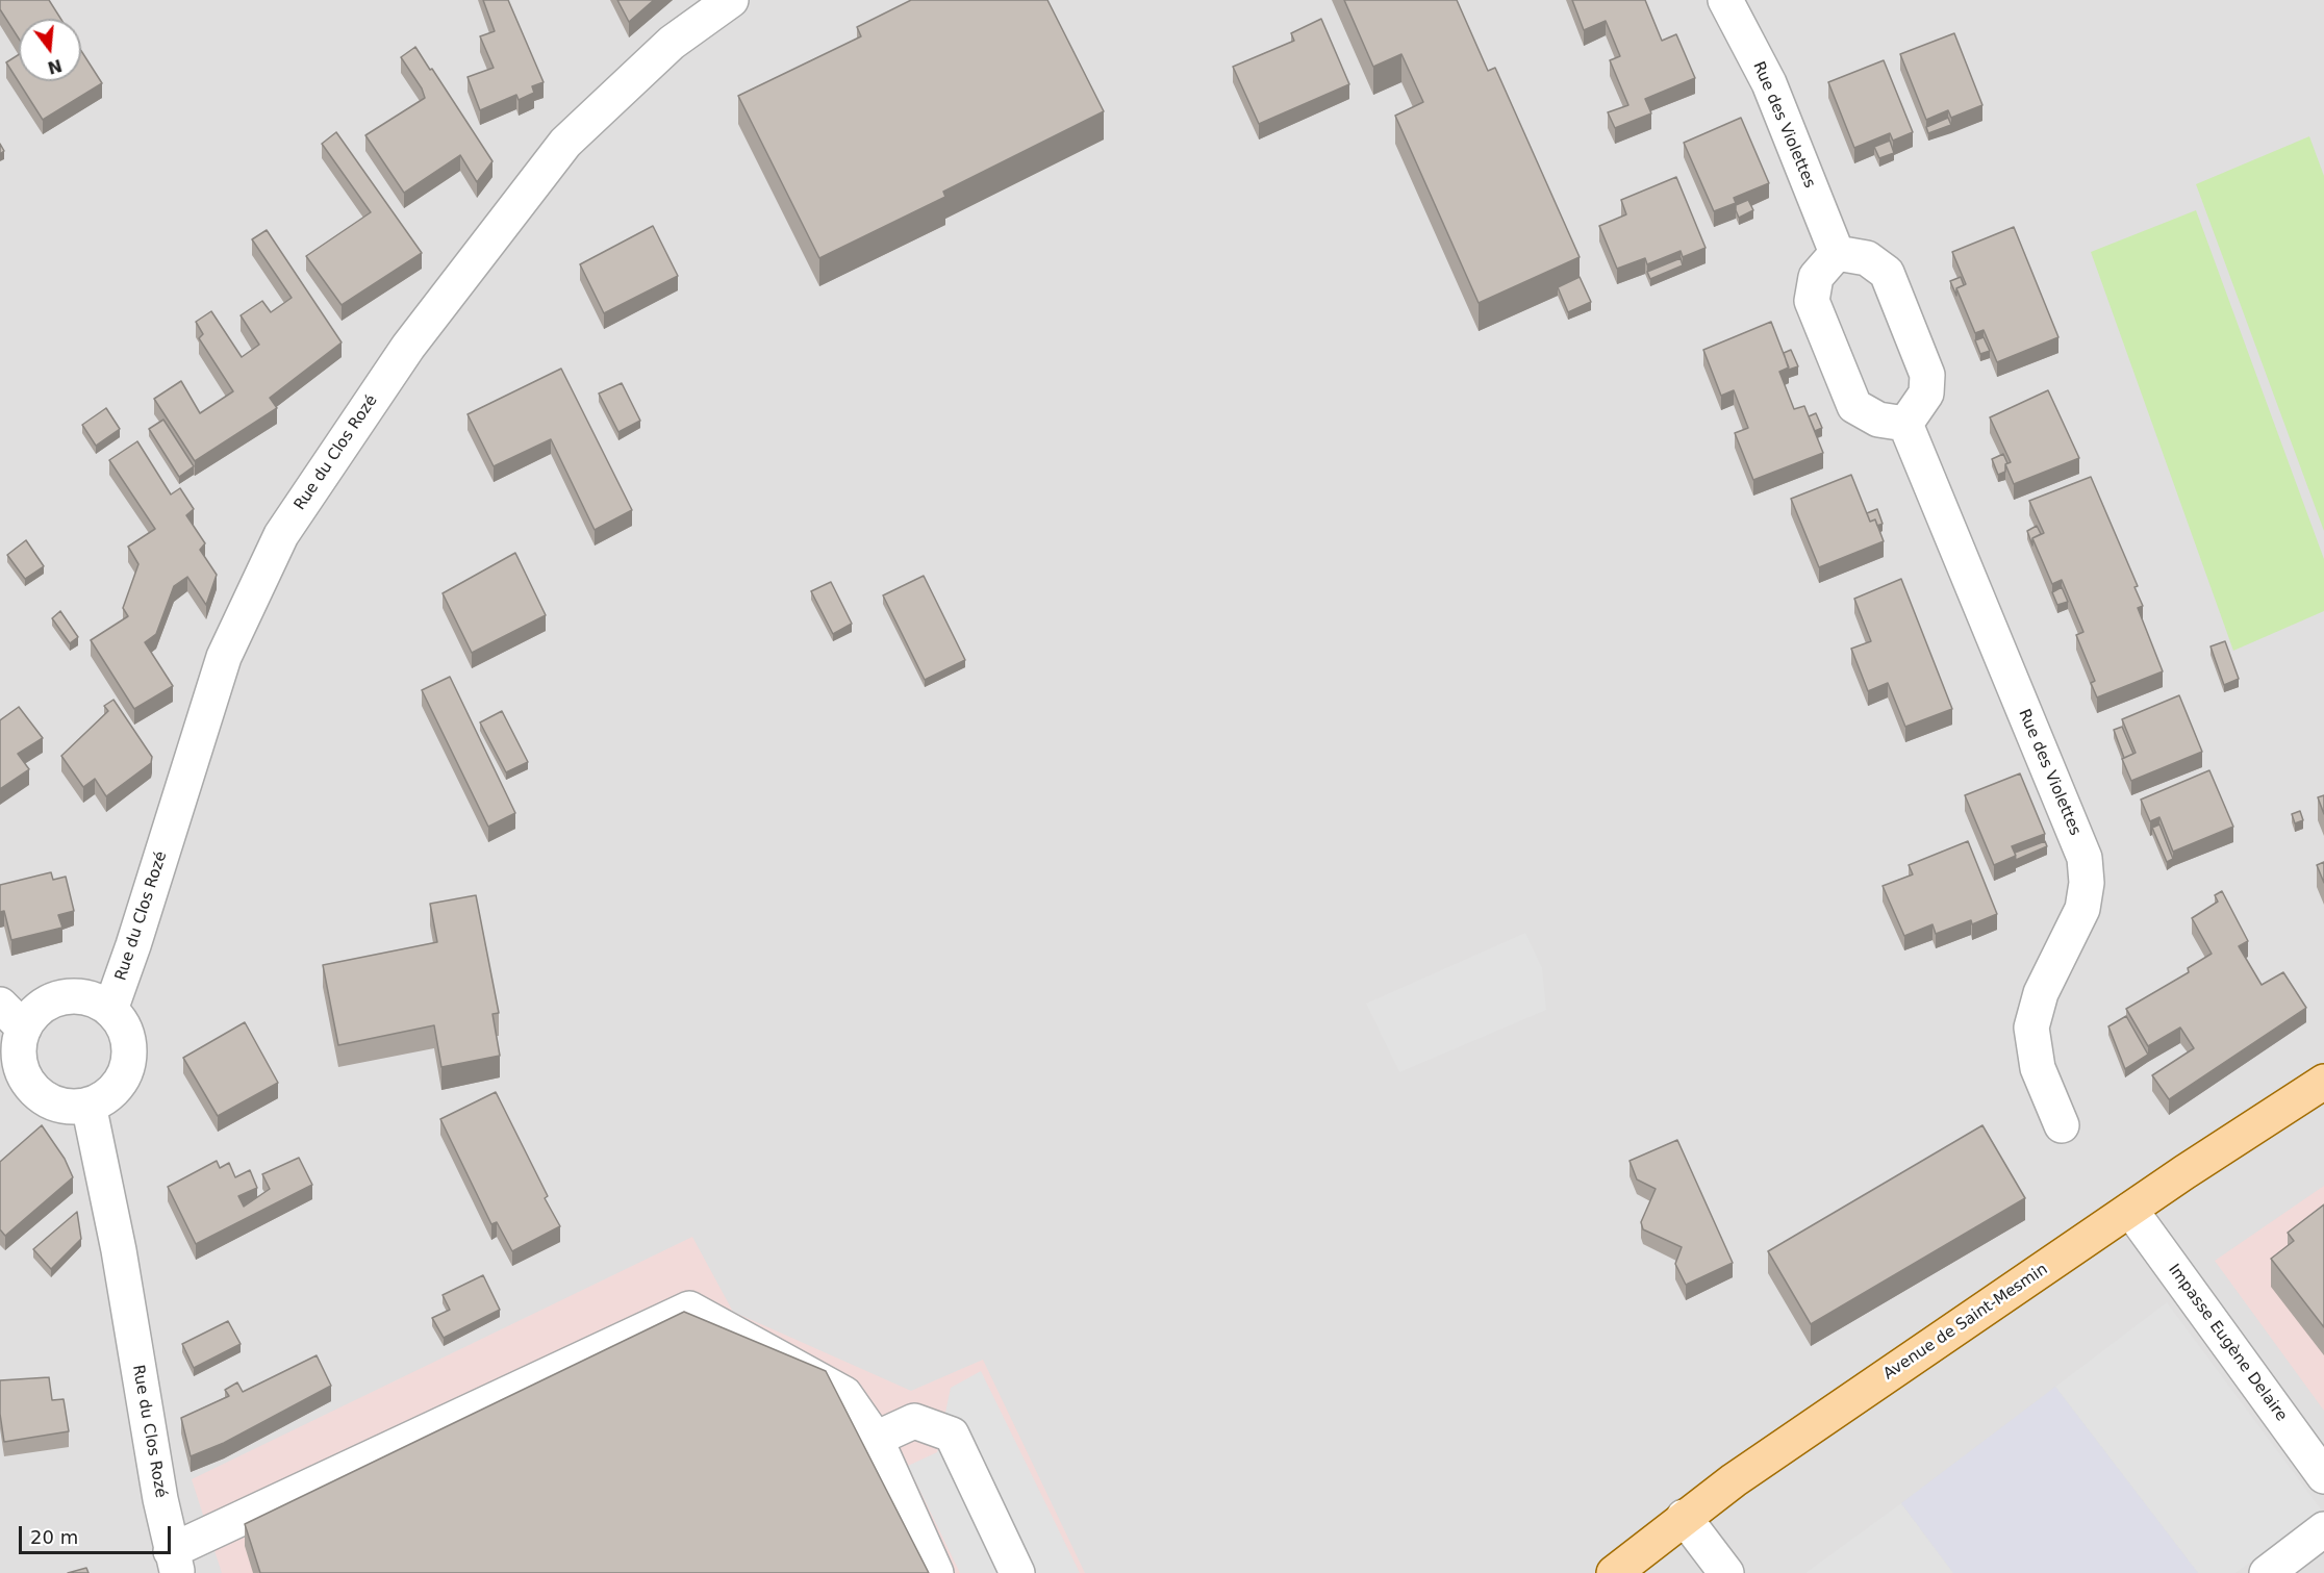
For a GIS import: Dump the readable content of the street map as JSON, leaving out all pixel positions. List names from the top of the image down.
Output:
{
  "streets": {
    "main road": ["Avenue de Saint-Mesmin"],
    "street": ["Rue des Violettes", "Rue du Clos Rozé", "Impasse Eugène Delaire"]
  },
  "crossings": [
    ["Avenue de Saint-Mesmin", "Impasse Eugène Delaire"]
  ],
  "scale_bar": "20 m",
  "north": "bottom"
}
